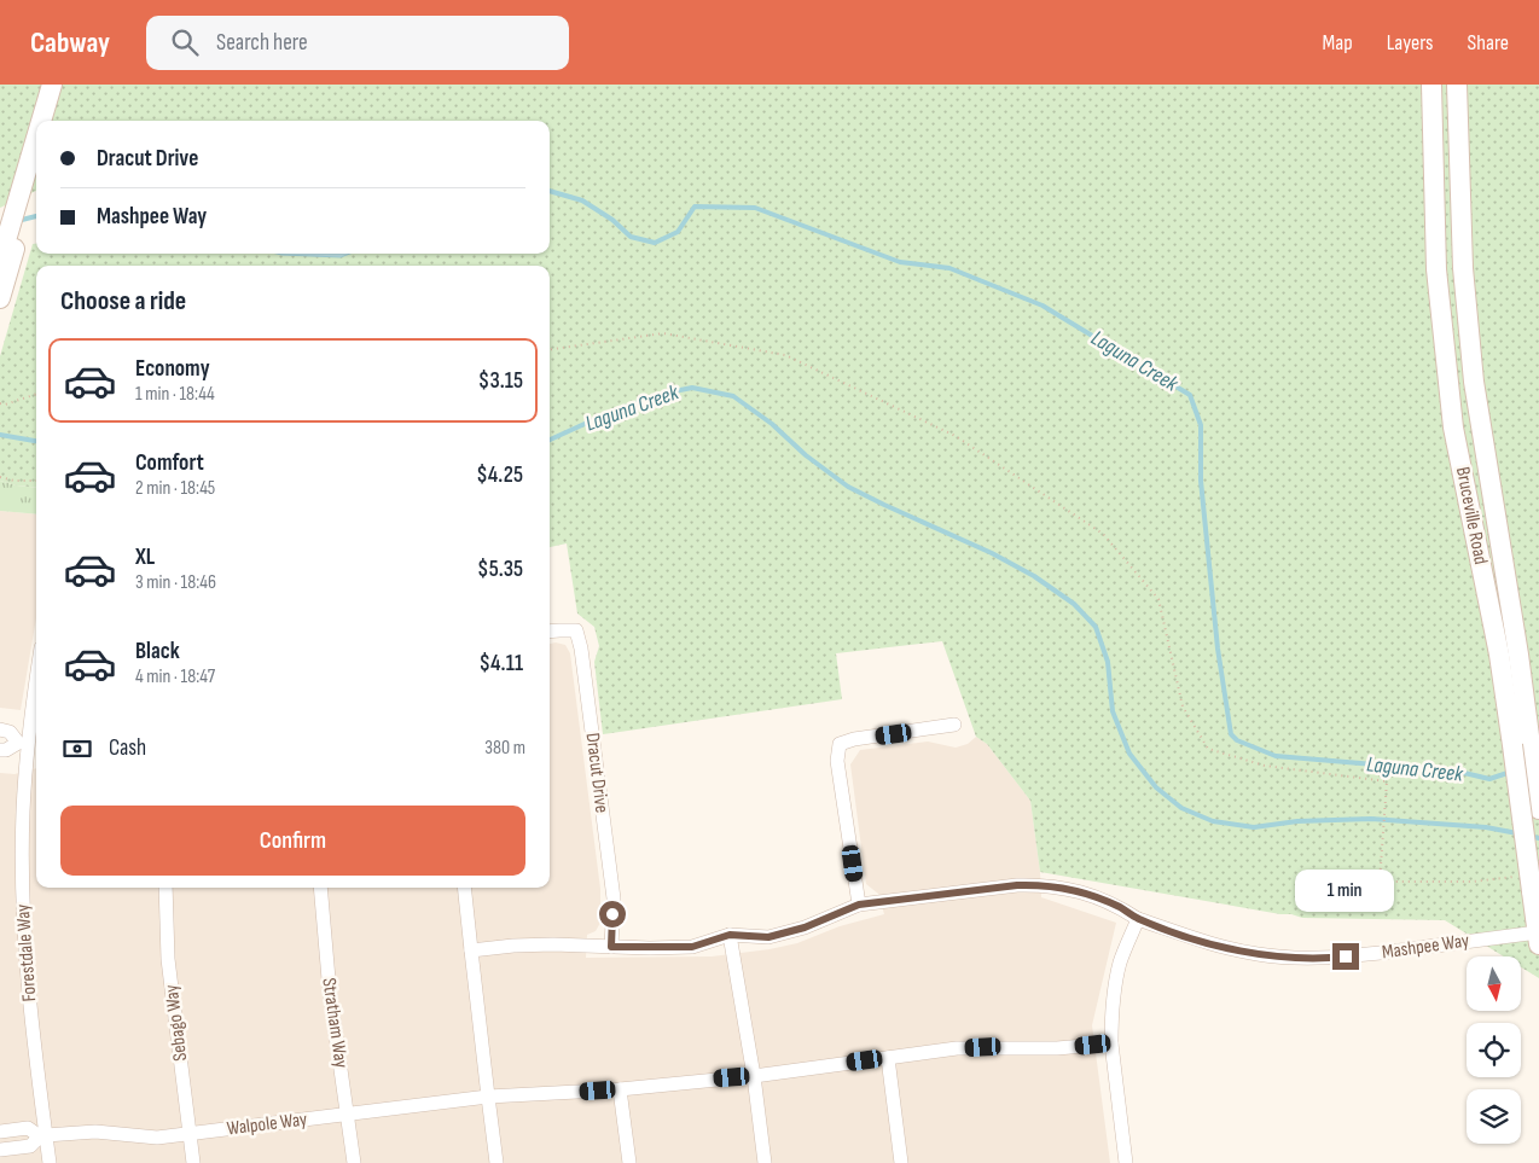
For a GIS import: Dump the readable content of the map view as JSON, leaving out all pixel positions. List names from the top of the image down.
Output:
{
  "streets": {
    "main road": ["Bruceville Road"],
    "street": [
      "Dracut Drive",
      "Mashpee Way",
      "Forestdale Way",
      "Sebago Way",
      "Stratham Way",
      "Walpole Way"
    ]
  },
  "crossings": [
    ["Bruceville Road", "Mashpee Way"],
    ["Forestdale Way", "Walpole Way"],
    ["Sebago Way", "Walpole Way"],
    ["Stratham Way", "Walpole Way"]
  ],
  "water": ["Laguna Creek"],
  "north": "bottom",
  "page": {
    "header": "Cabway",
    "search": "Search here",
    "nav": ["Map", "Layers", "Share"],
    "banner": ["Dracut Drive", "Mashpee Way"],
    "heading": "Choose a ride",
    "list": [
      {
        "name": "Economy",
        "note": "1 min · 18:44",
        "value": "$3.15"
      },
      {
        "name": "Comfort",
        "note": "2 min · 18:45",
        "value": "$4.25"
      },
      {
        "name": "XL",
        "note": "3 min · 18:46",
        "value": "$5.35"
      },
      {
        "name": "Black",
        "note": "4 min · 18:47",
        "value": "$4.11"
      }
    ],
    "pay": ["Cash", "380 m"],
    "buttons": "Confirm",
    "bubble": "1 min"
  }
}
